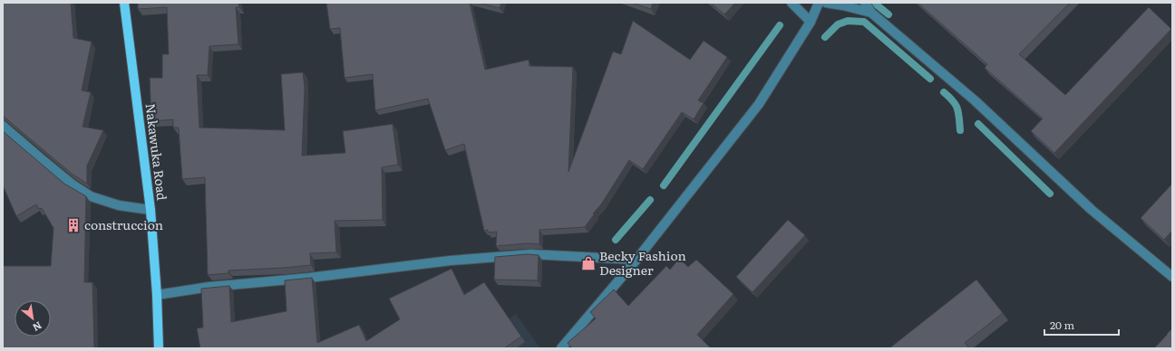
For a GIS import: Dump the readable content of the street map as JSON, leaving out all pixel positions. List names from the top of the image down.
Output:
{
  "streets": {
    "main road": ["Nakawuka Road"]
  },
  "places": {
    "building": ["construccion"],
    "shop": ["Becky Fashion Designer"]
  },
  "scale_bar": "20 m",
  "north": "bottom right"
}
